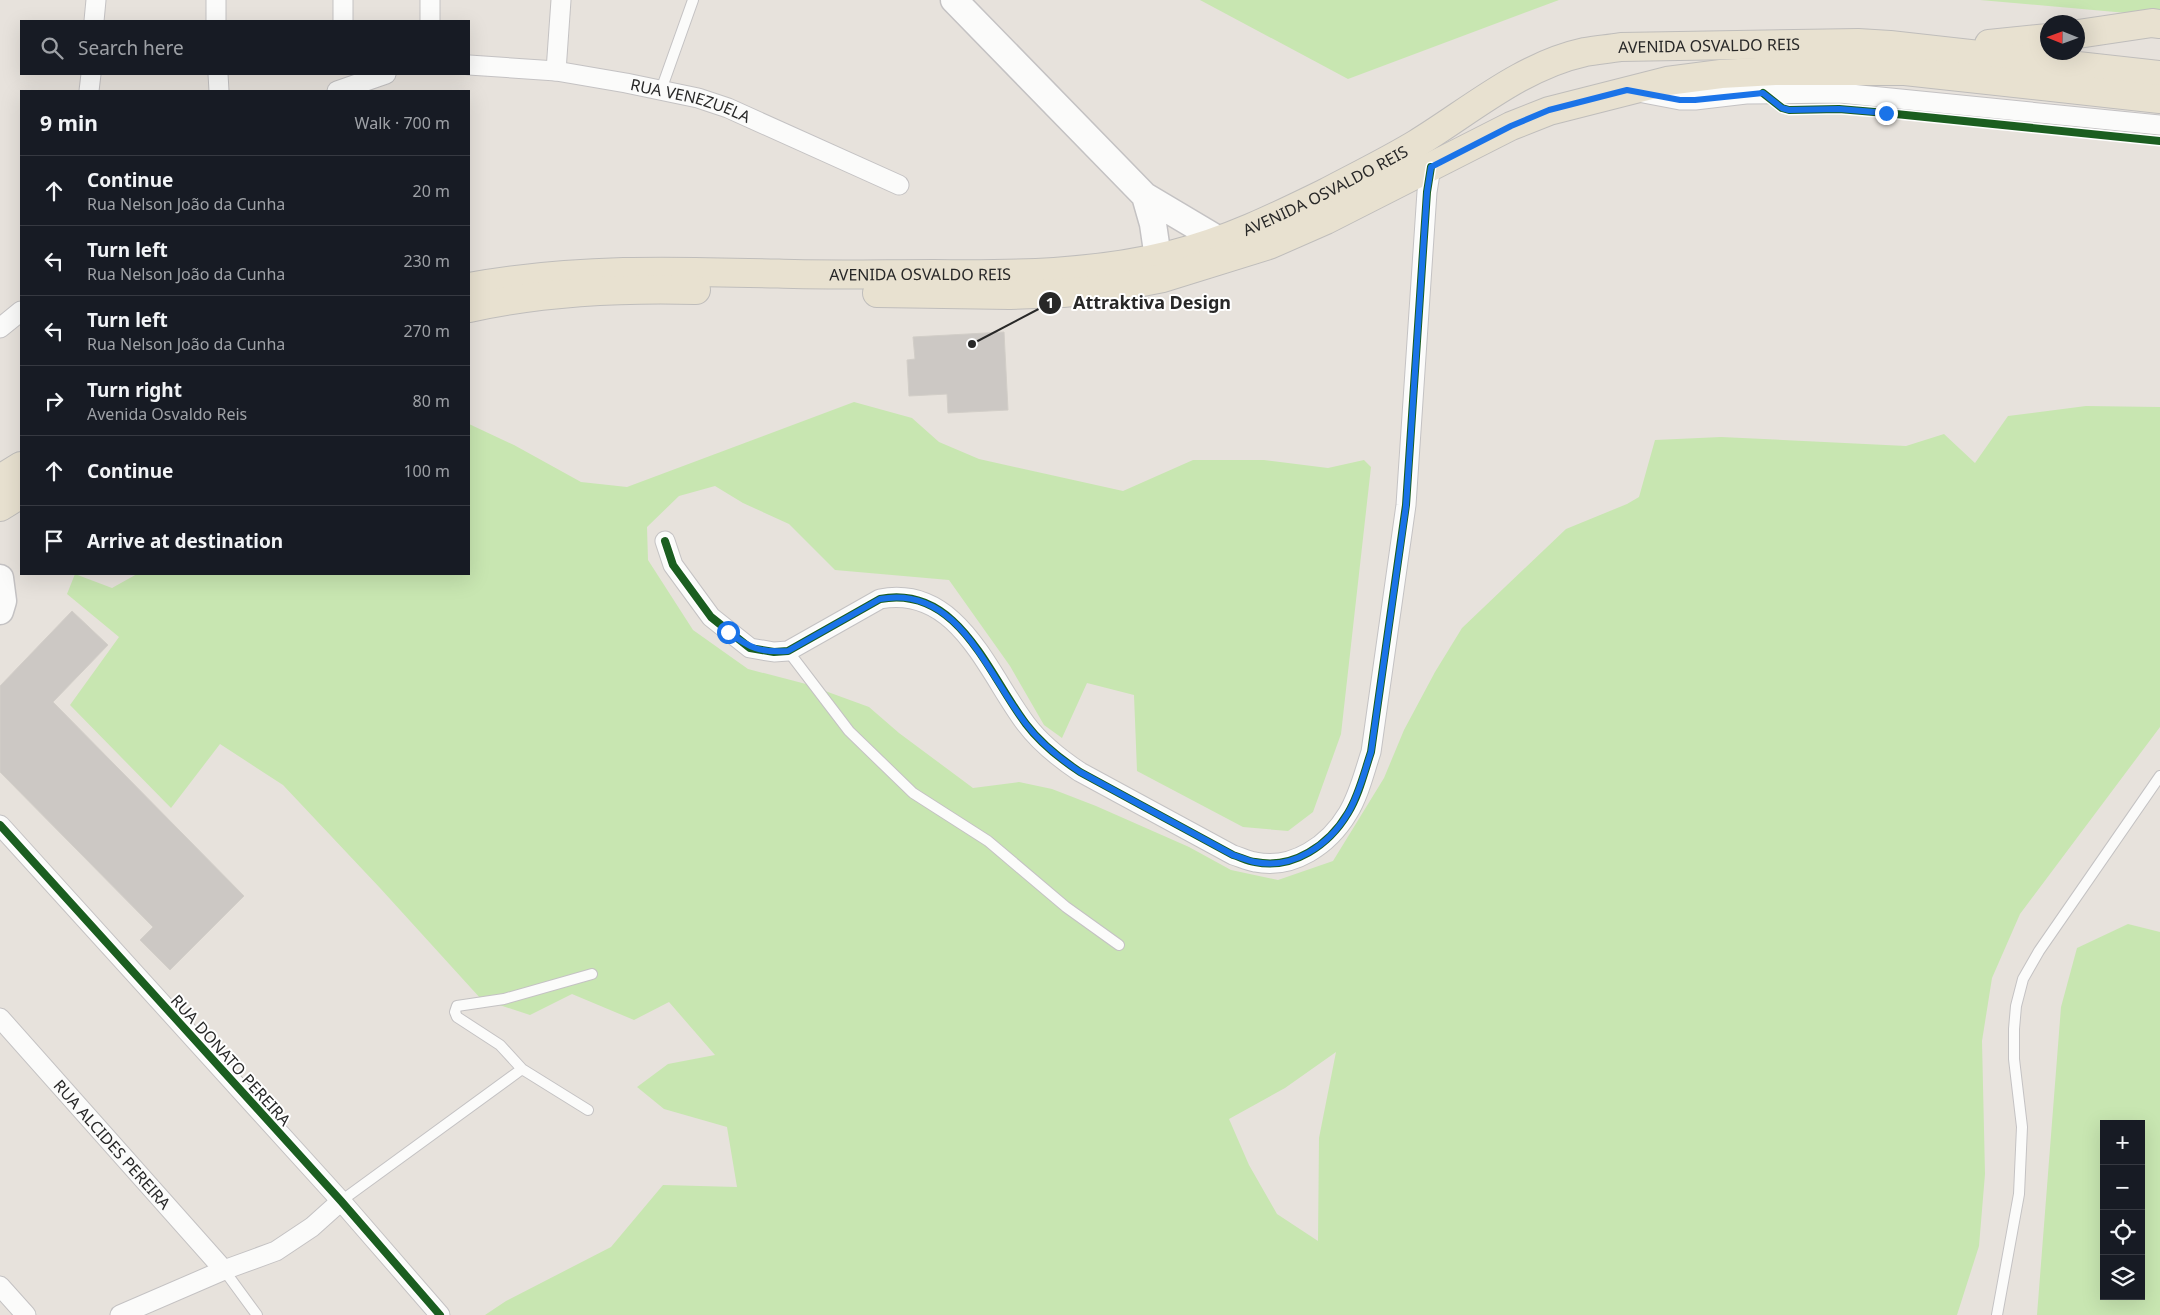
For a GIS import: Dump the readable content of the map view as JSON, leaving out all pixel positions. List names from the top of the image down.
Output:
{
  "streets": {
    "main road": ["AVENIDA OSVALDO REIS"],
    "street": ["RUA VENEZUELA", "RUA DONATO PEREIRA", "RUA ALCIDES PEREIRA"]
  },
  "places": ["Attraktiva Design"],
  "north": "left",
  "page": {
    "search": "Search here",
    "heading": ["9 min", "Walk · 700 m"],
    "list": [
      ["Continue", "Rua Nelson João da Cunha", "20 m"],
      ["Turn left", "Rua Nelson João da Cunha", "230 m"],
      ["Turn left", "Rua Nelson João da Cunha", "270 m"],
      ["Turn right", "Avenida Osvaldo Reis", "80 m"],
      ["Continue", "100 m"],
      "Arrive at destination"
    ],
    "map_buttons": ["+", "−"]
  }
}
